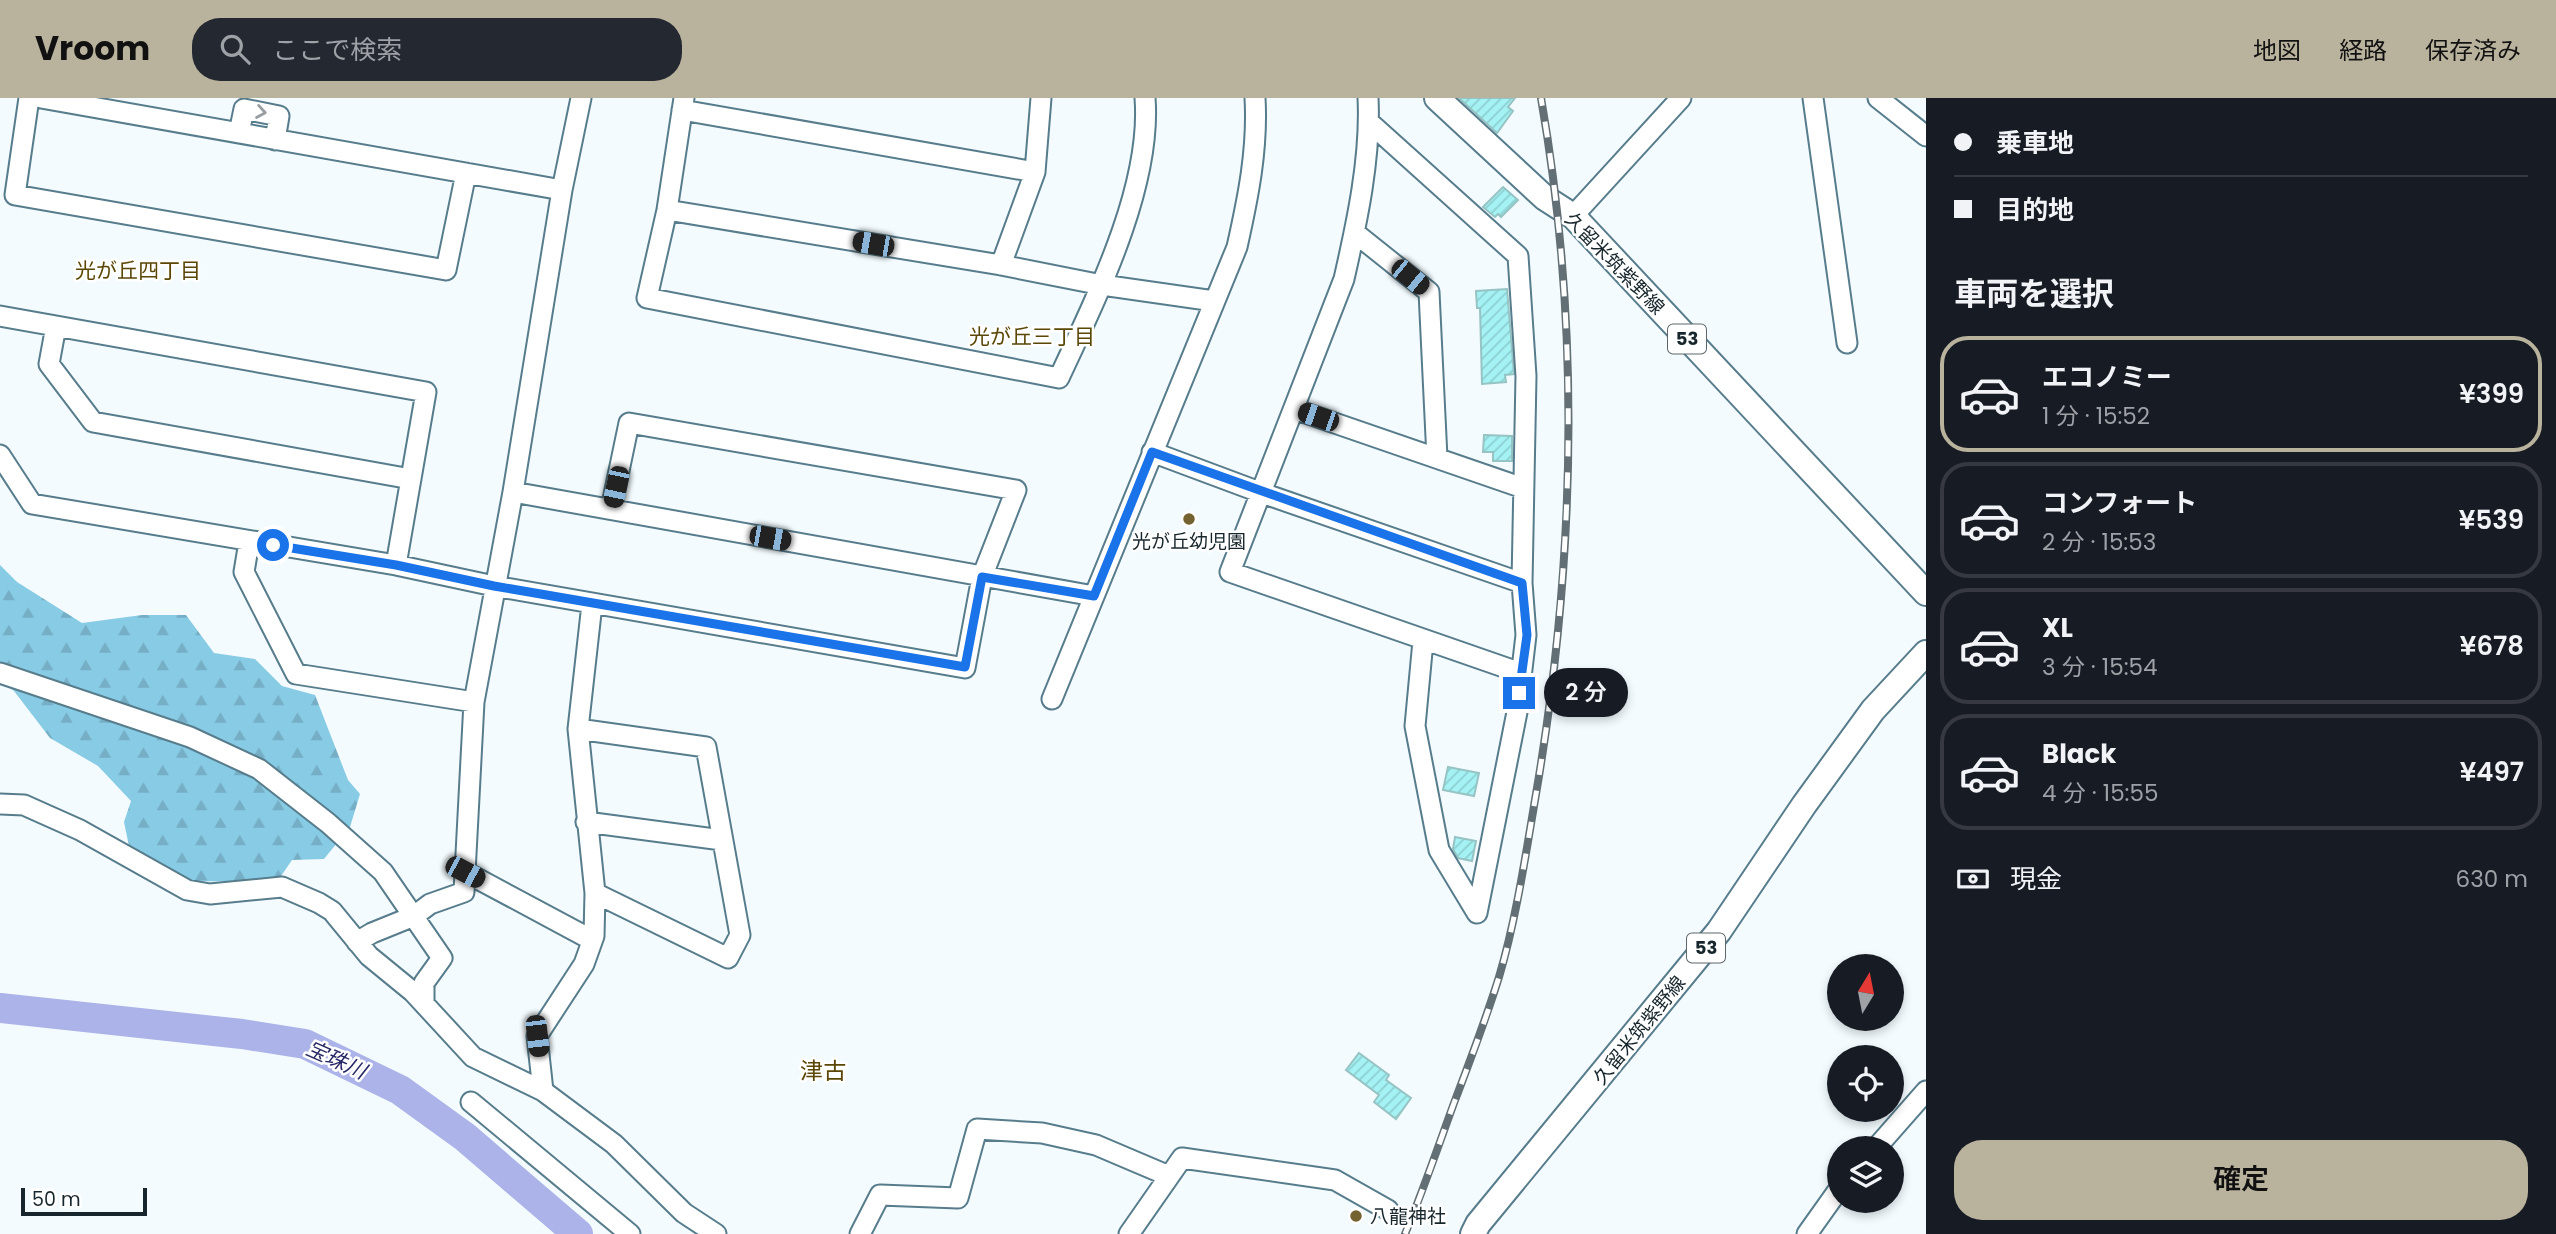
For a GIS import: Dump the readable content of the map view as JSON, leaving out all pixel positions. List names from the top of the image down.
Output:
{
  "streets": {
    "main road": ["久留米筑紫野線", "53"]
  },
  "districts": ["光が丘四丁目", "光が丘三丁目", "津古"],
  "water": ["宝珠川"],
  "places": ["光が丘幼児園", "八龍神社"],
  "scale_bar": "50 m",
  "north": "top",
  "page": {
    "header": "Vroom",
    "search": "ここで検索",
    "nav": ["地図", "経路", "保存済み"],
    "banner": ["乗車地", "目的地"],
    "heading": "車両を選択",
    "list": [
      {
        "name": "エコノミー",
        "note": "1 分 · 15:52",
        "value": "¥399"
      },
      {
        "name": "コンフォート",
        "note": "2 分 · 15:53",
        "value": "¥539"
      },
      {
        "name": "XL",
        "note": "3 分 · 15:54",
        "value": "¥678"
      },
      {
        "name": "Black",
        "note": "4 分 · 15:55",
        "value": "¥497"
      }
    ],
    "bubble": "2 分",
    "pay": ["現金", "630 m"],
    "buttons": "確定",
    "scale": "50 m"
  }
}
